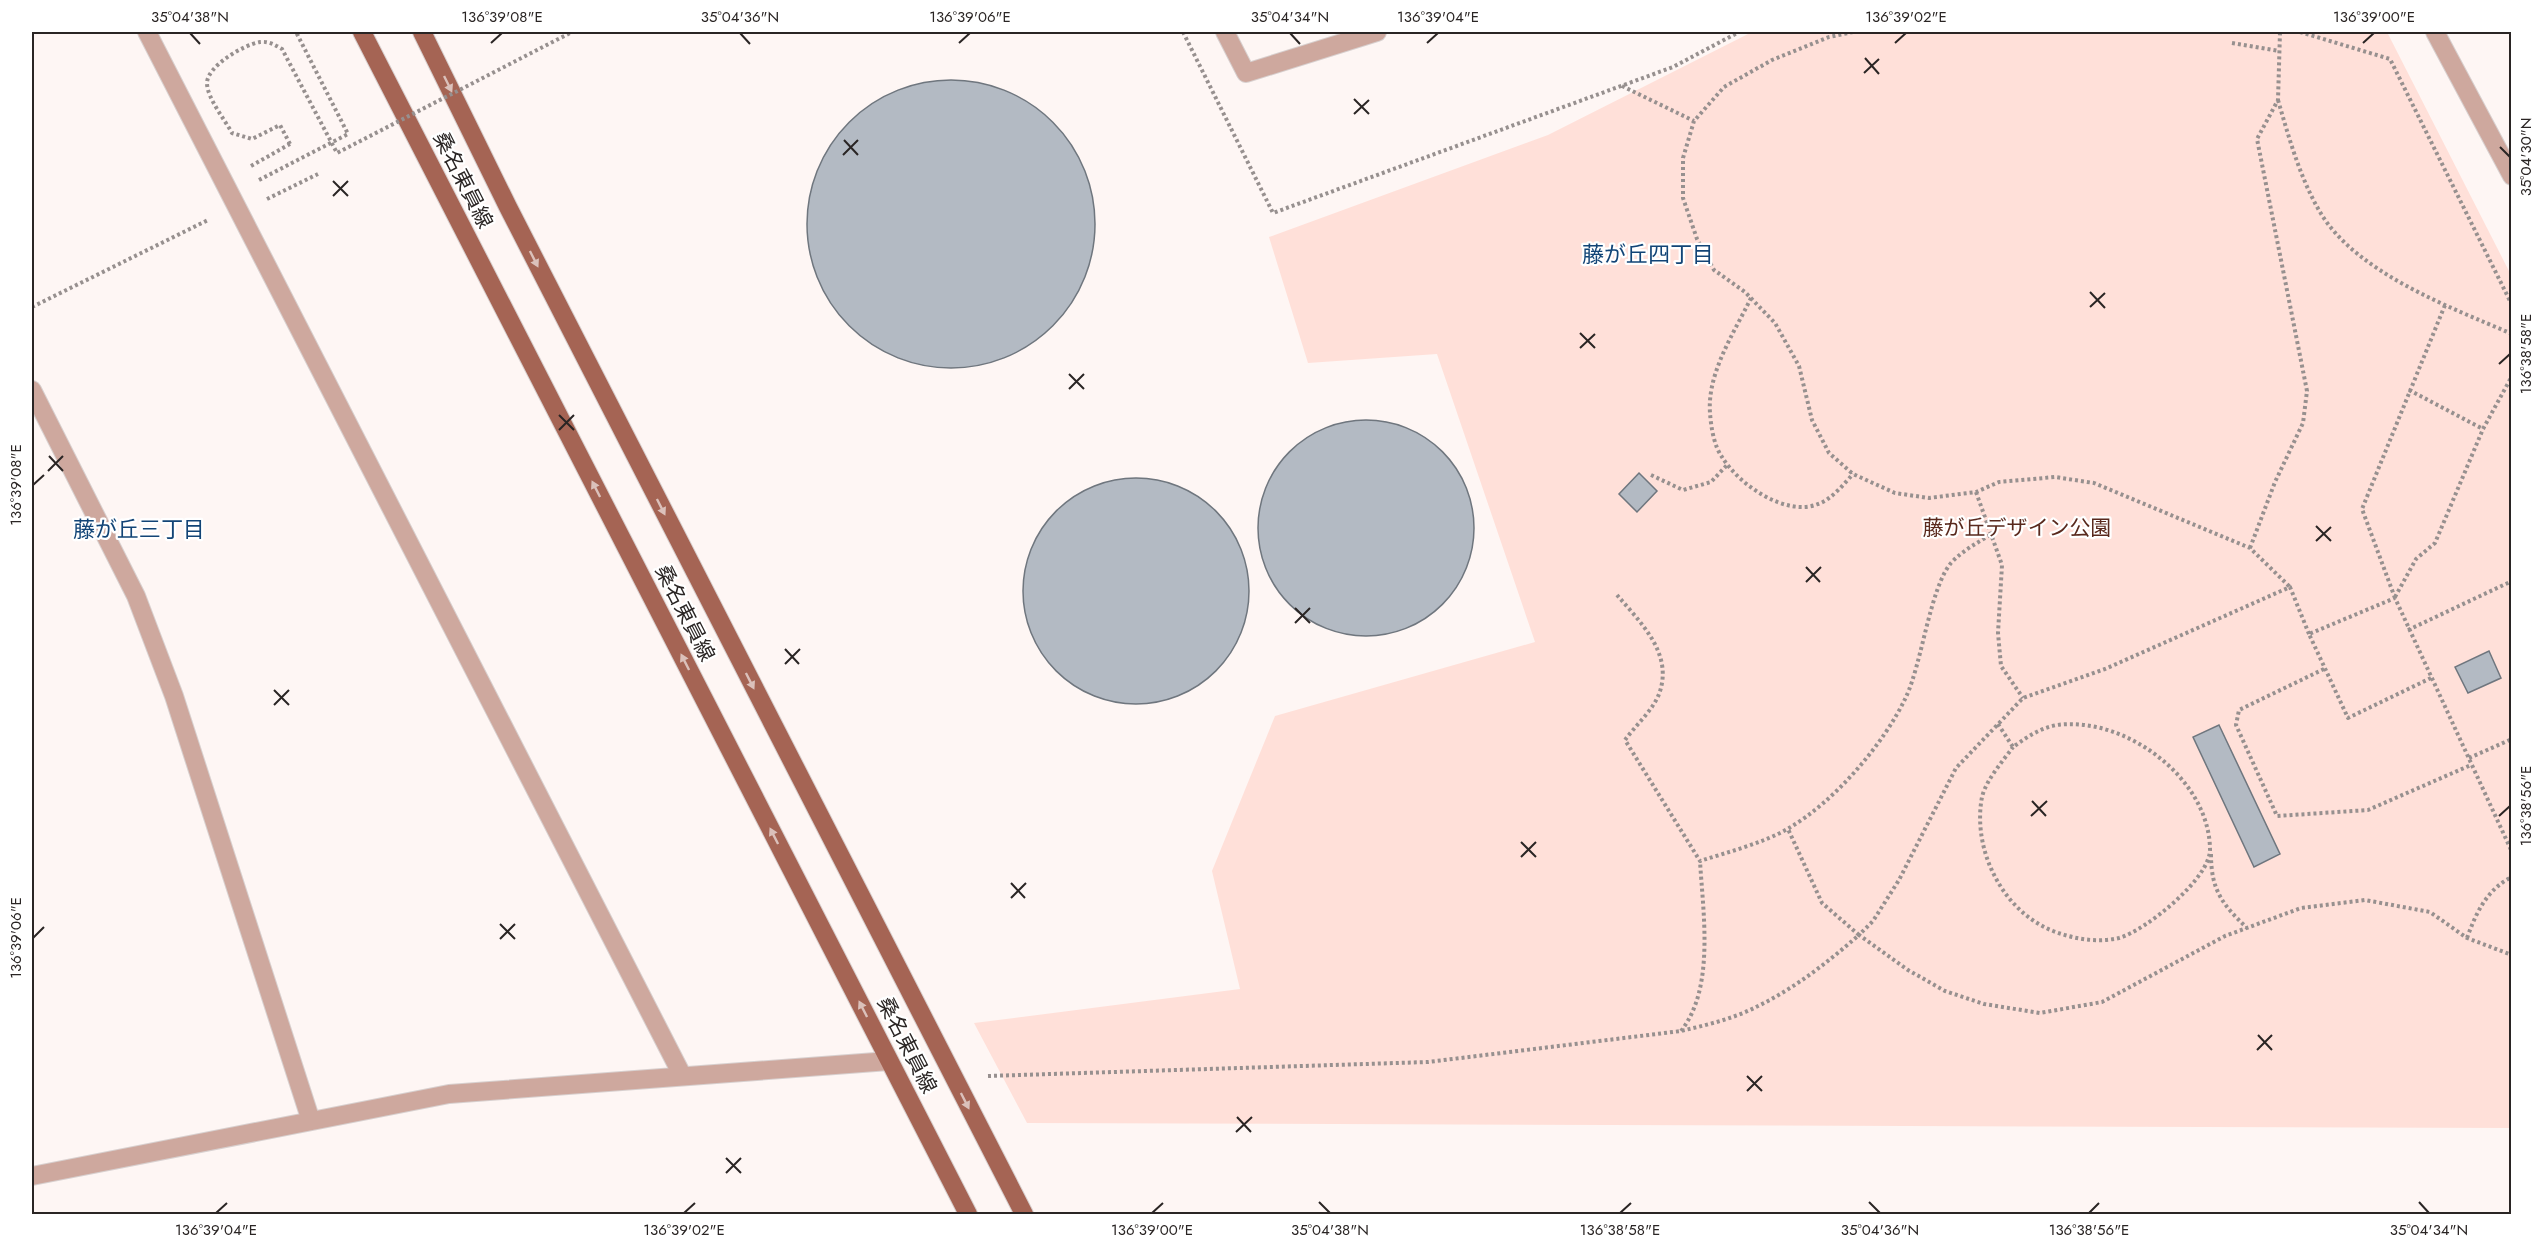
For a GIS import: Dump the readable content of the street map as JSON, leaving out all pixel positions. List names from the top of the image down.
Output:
{
  "streets": {
    "main road": ["桑名東員線"]
  },
  "districts": ["藤が丘四丁目", "藤が丘三丁目"],
  "parks": ["藤が丘デザイン公園"],
  "coordinates": [
    "35°04'38\"N",
    "136°39'08\"E",
    "35°04'36\"N",
    "136°39'06\"E",
    "35°04'34\"N",
    "136°39'04\"E",
    "136°39'02\"E",
    "136°39'00\"E",
    "35°04'30\"N",
    "136°38'58\"E",
    "136°38'56\"E"
  ]
}
